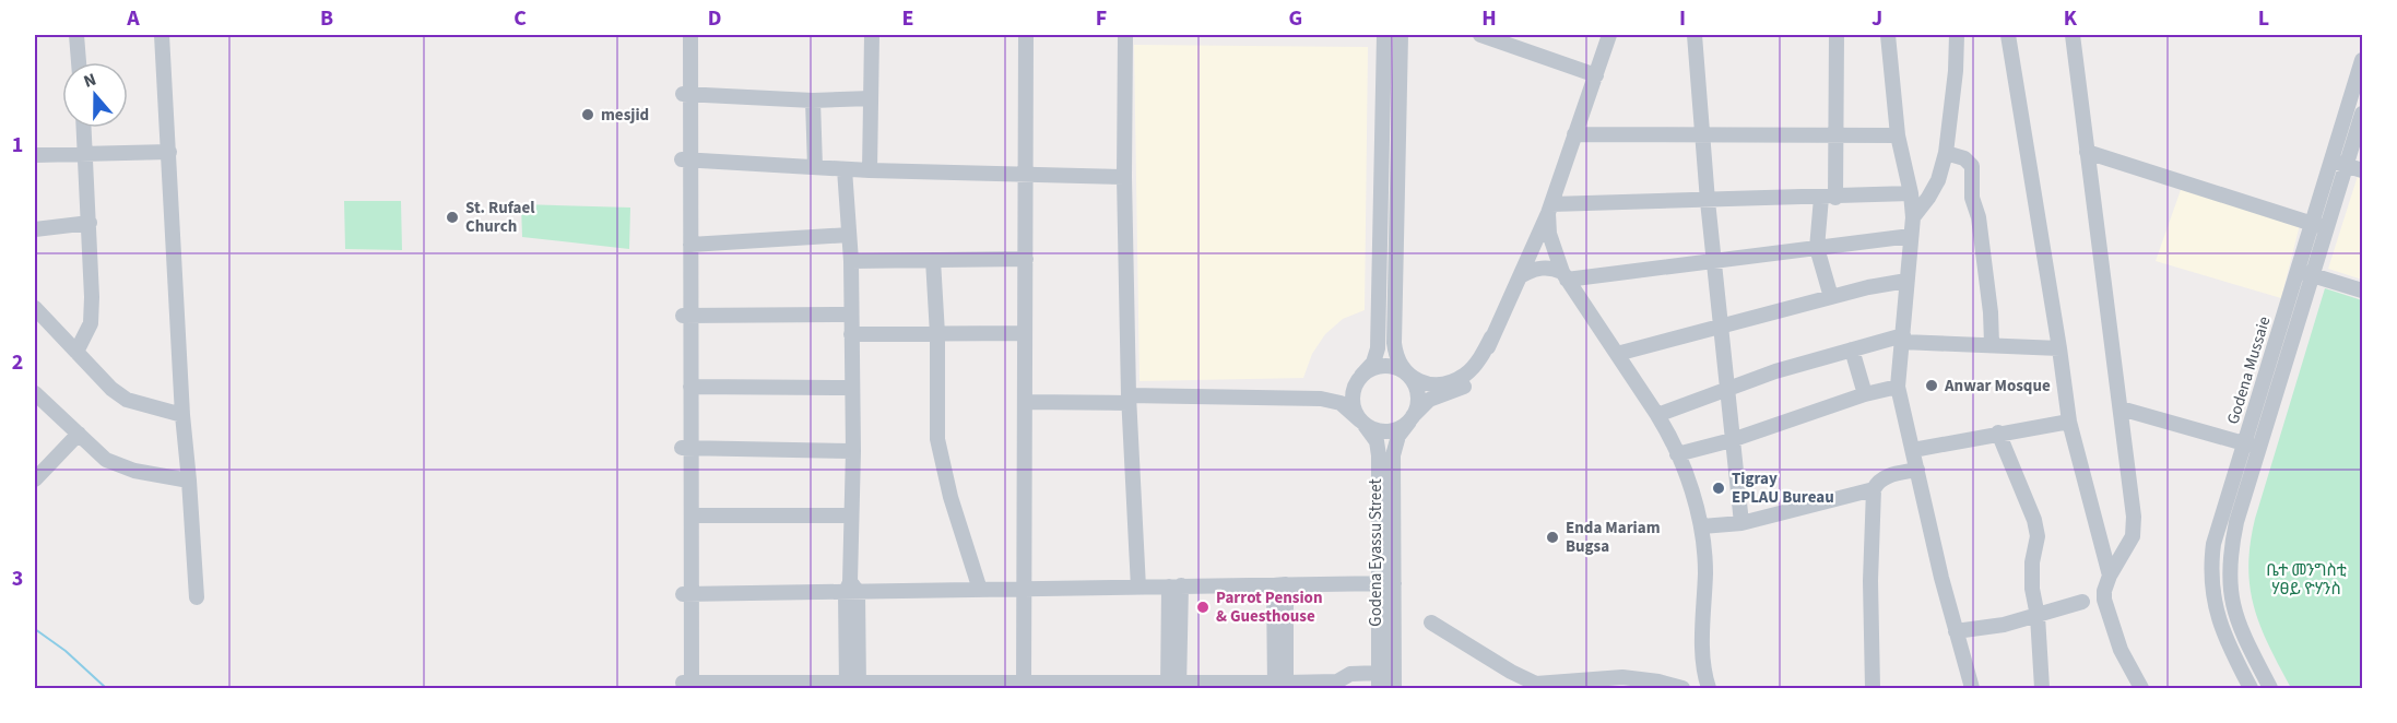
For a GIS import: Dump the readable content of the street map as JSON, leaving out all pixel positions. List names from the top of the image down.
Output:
{
  "streets": {
    "street": ["Godena Mussaie", "Godena Eyassu Street"]
  },
  "parks": ["ቤተ መንግስቲ ሃፀይ ዮሃንስ"],
  "places": [
    "mesjid",
    "St. Rufael Church",
    "Anwar Mosque",
    "Tigray EPLAU Bureau",
    "Enda Mariam Bugsa",
    "Parrot Pension & Guesthouse"
  ],
  "north": "top",
  "grid": {
    "columns": [
      "A",
      "B",
      "C",
      "D",
      "E",
      "F",
      "G",
      "H",
      "I",
      "J",
      "K",
      "L"
    ],
    "rows": ["1", "2", "3"]
  }
}
